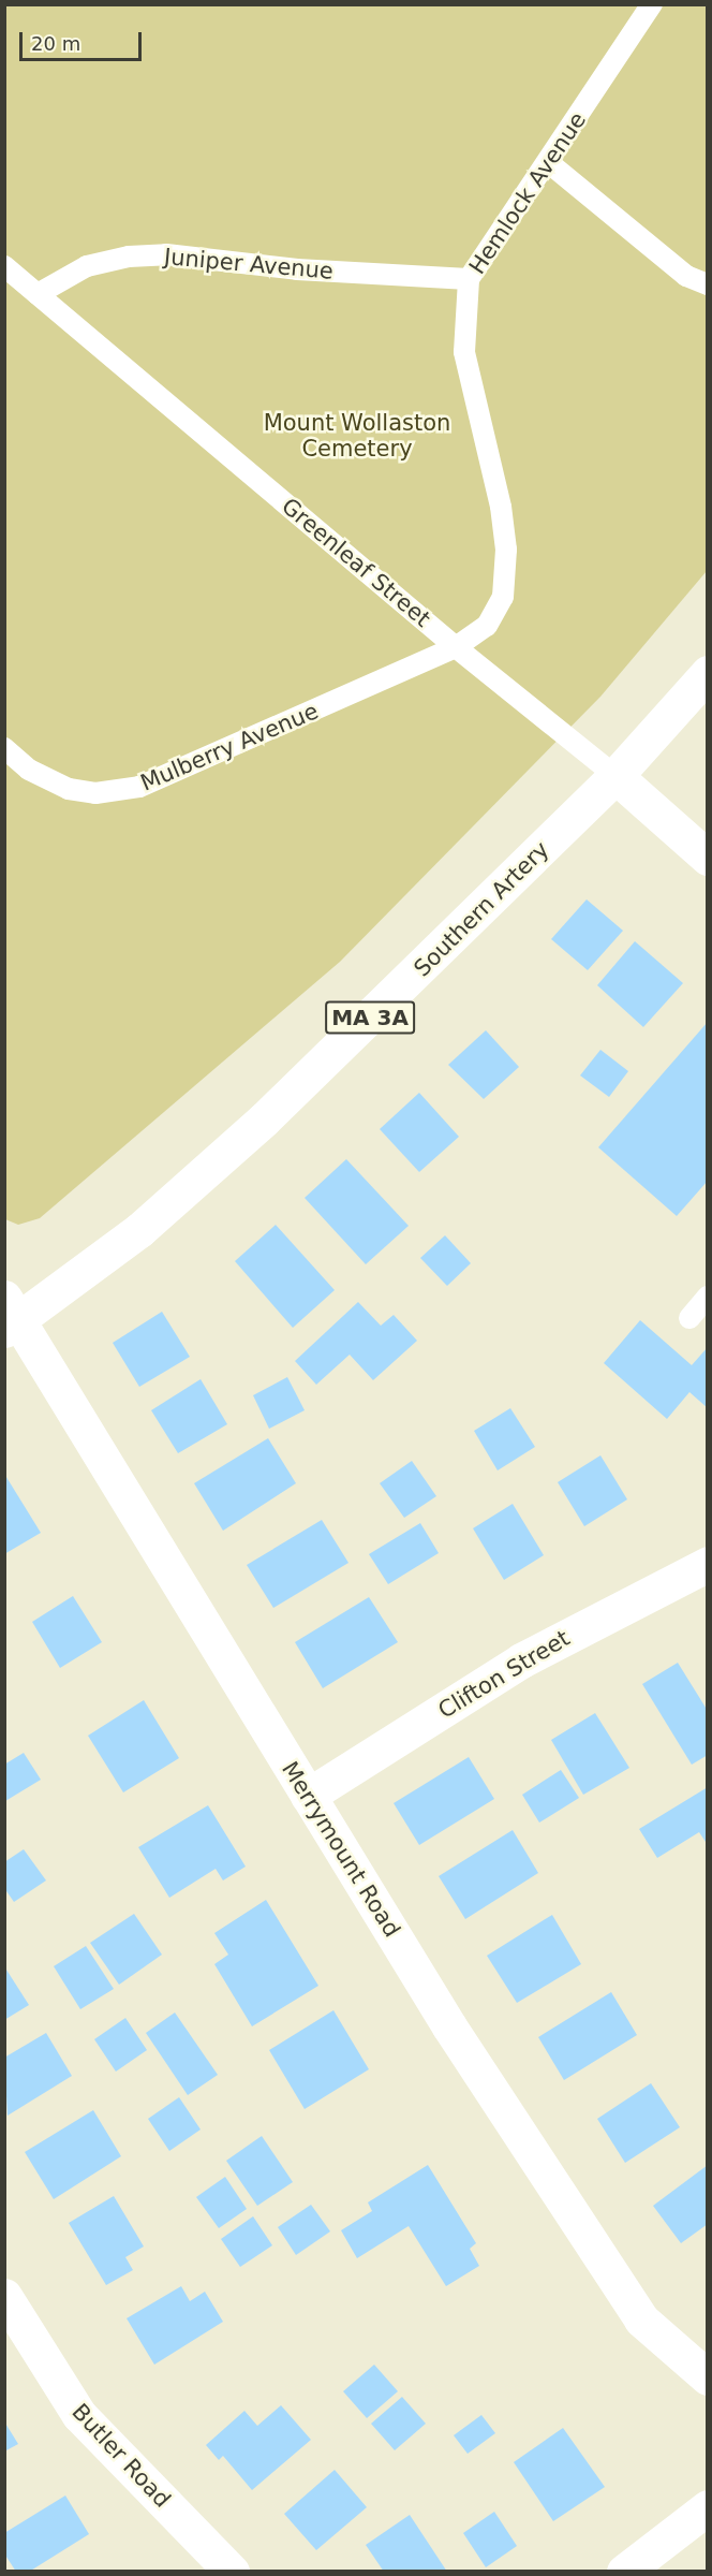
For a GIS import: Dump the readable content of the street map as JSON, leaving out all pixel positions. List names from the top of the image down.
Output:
{
  "streets": {
    "street": [
      "Greenleaf Street",
      "Southern Artery",
      "MA 3A",
      "Clifton Street",
      "Merrymount Road",
      "Butler Road"
    ],
    "lane": ["Hemlock Avenue", "Juniper Avenue", "Mulberry Avenue"]
  },
  "crossings": [
    ["Hemlock Avenue", "Juniper Avenue"],
    ["Hemlock Avenue", "Greenleaf Street"],
    ["Hemlock Avenue", "Mulberry Avenue"],
    ["Juniper Avenue", "Greenleaf Street"],
    ["Greenleaf Street", "Mulberry Avenue"],
    ["Greenleaf Street", "Southern Artery"],
    ["Southern Artery", "Merrymount Road"],
    ["Clifton Street", "Merrymount Road"]
  ],
  "parks": ["Mount Wollaston Cemetery"],
  "scale_bar": "20 m"
}
